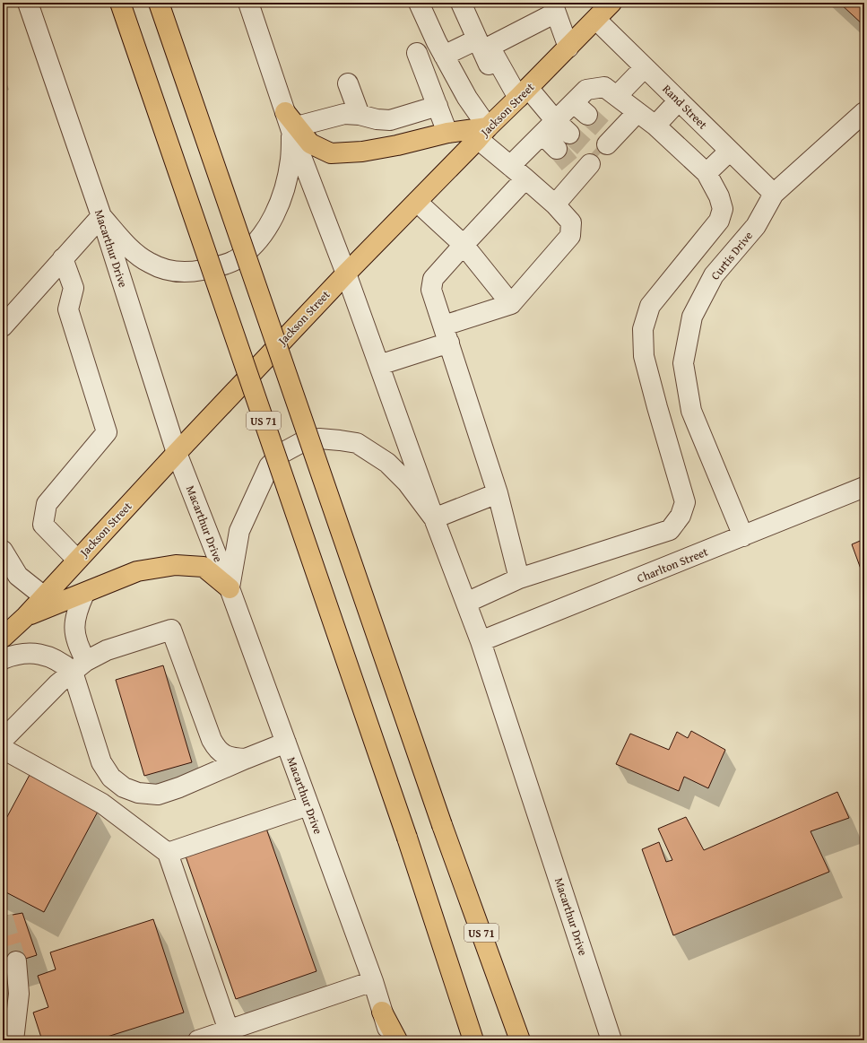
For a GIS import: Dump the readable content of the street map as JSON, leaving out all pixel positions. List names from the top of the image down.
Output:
{
  "streets": {
    "main road": ["Jackson Street", "US 71"],
    "street": [
      "Rand Street",
      "Macarthur Drive",
      "Curtis Drive",
      "Charlton Street"
    ]
  },
  "crossings": [
    ["Rand Street", "Jackson Street"],
    ["Rand Street", "Curtis Drive"],
    ["Jackson Street", "Macarthur Drive"],
    ["Macarthur Drive", "Charlton Street"],
    ["Curtis Drive", "Charlton Street"]
  ]
}
